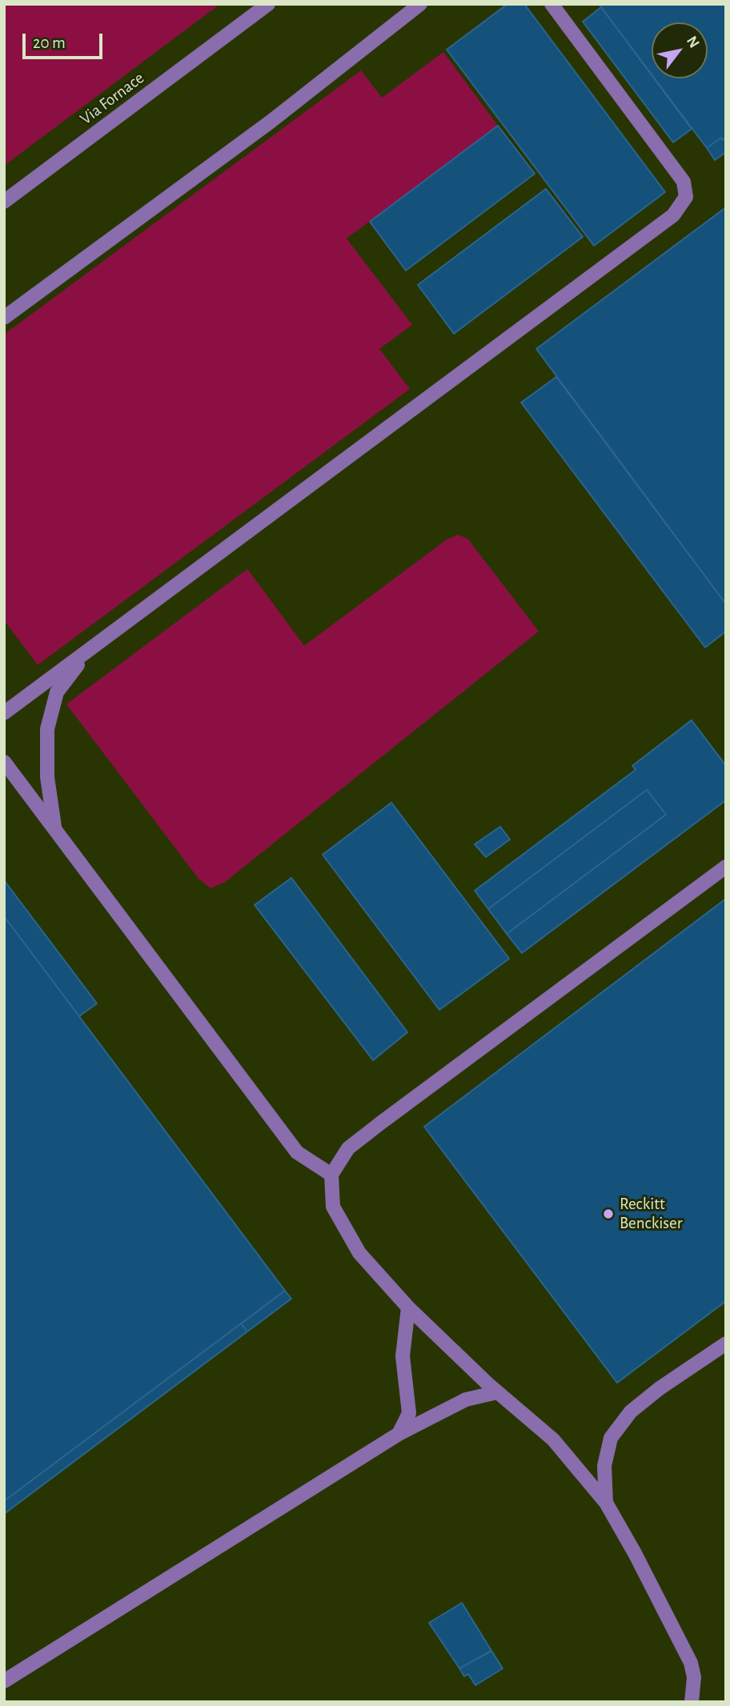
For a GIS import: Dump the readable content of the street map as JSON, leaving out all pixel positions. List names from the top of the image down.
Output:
{
  "streets": {
    "street": ["Via Fornace"]
  },
  "places": ["Reckitt Benckiser"],
  "scale_bar": "20 m",
  "north": "top right"
}
